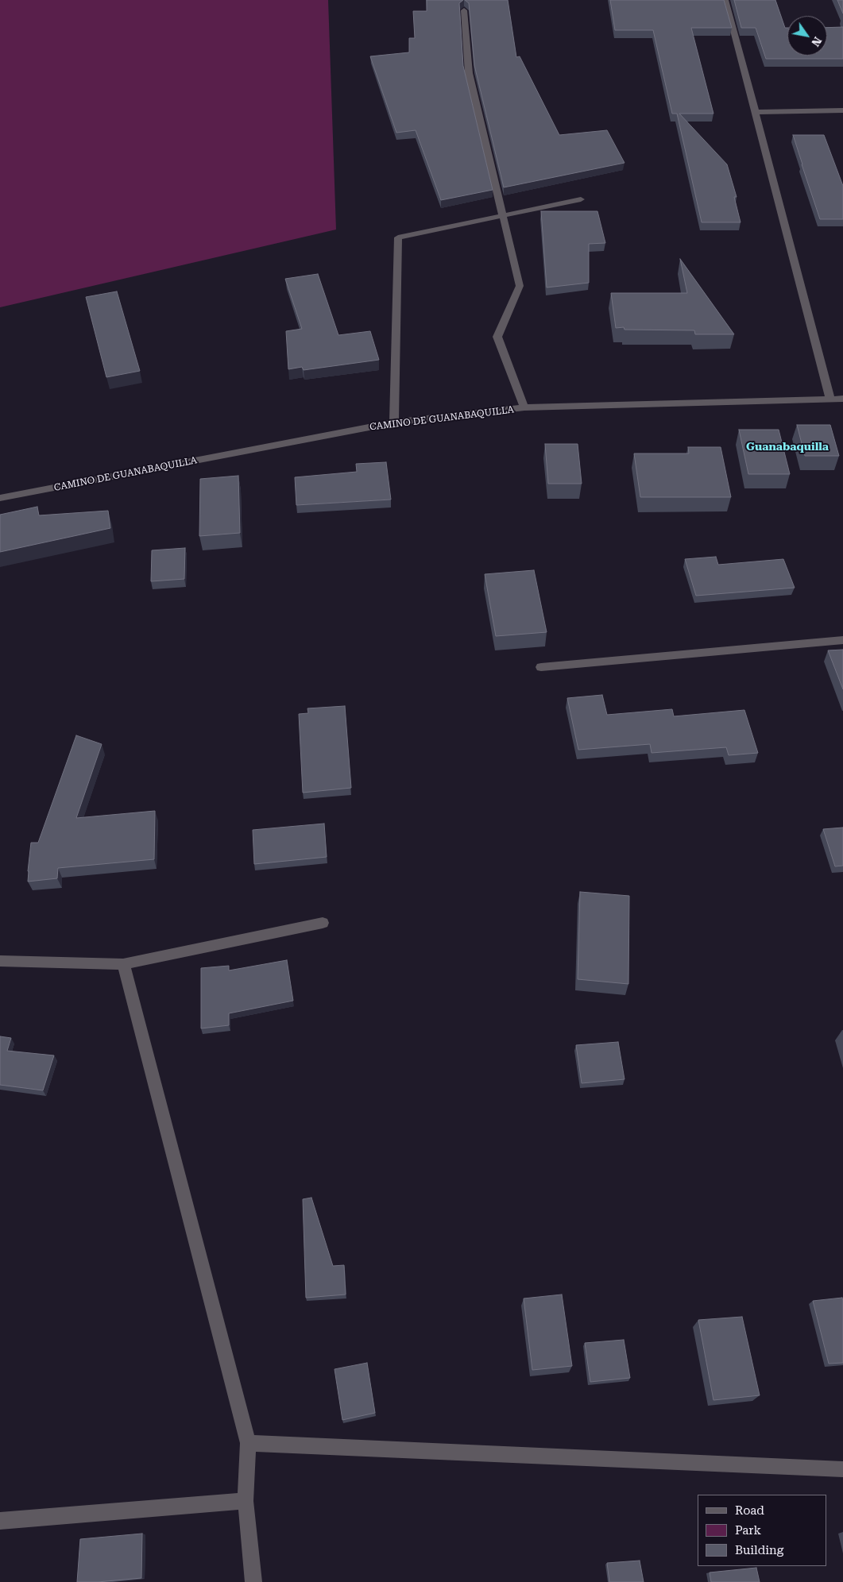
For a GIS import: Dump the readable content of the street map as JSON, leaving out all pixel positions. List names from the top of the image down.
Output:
{
  "streets": {
    "street": ["CAMINO DE GUANABAQUILLA"]
  },
  "districts": ["Guanabaquilla"],
  "legend": ["Road", "Park", "Building"],
  "north": "bottom right"
}
